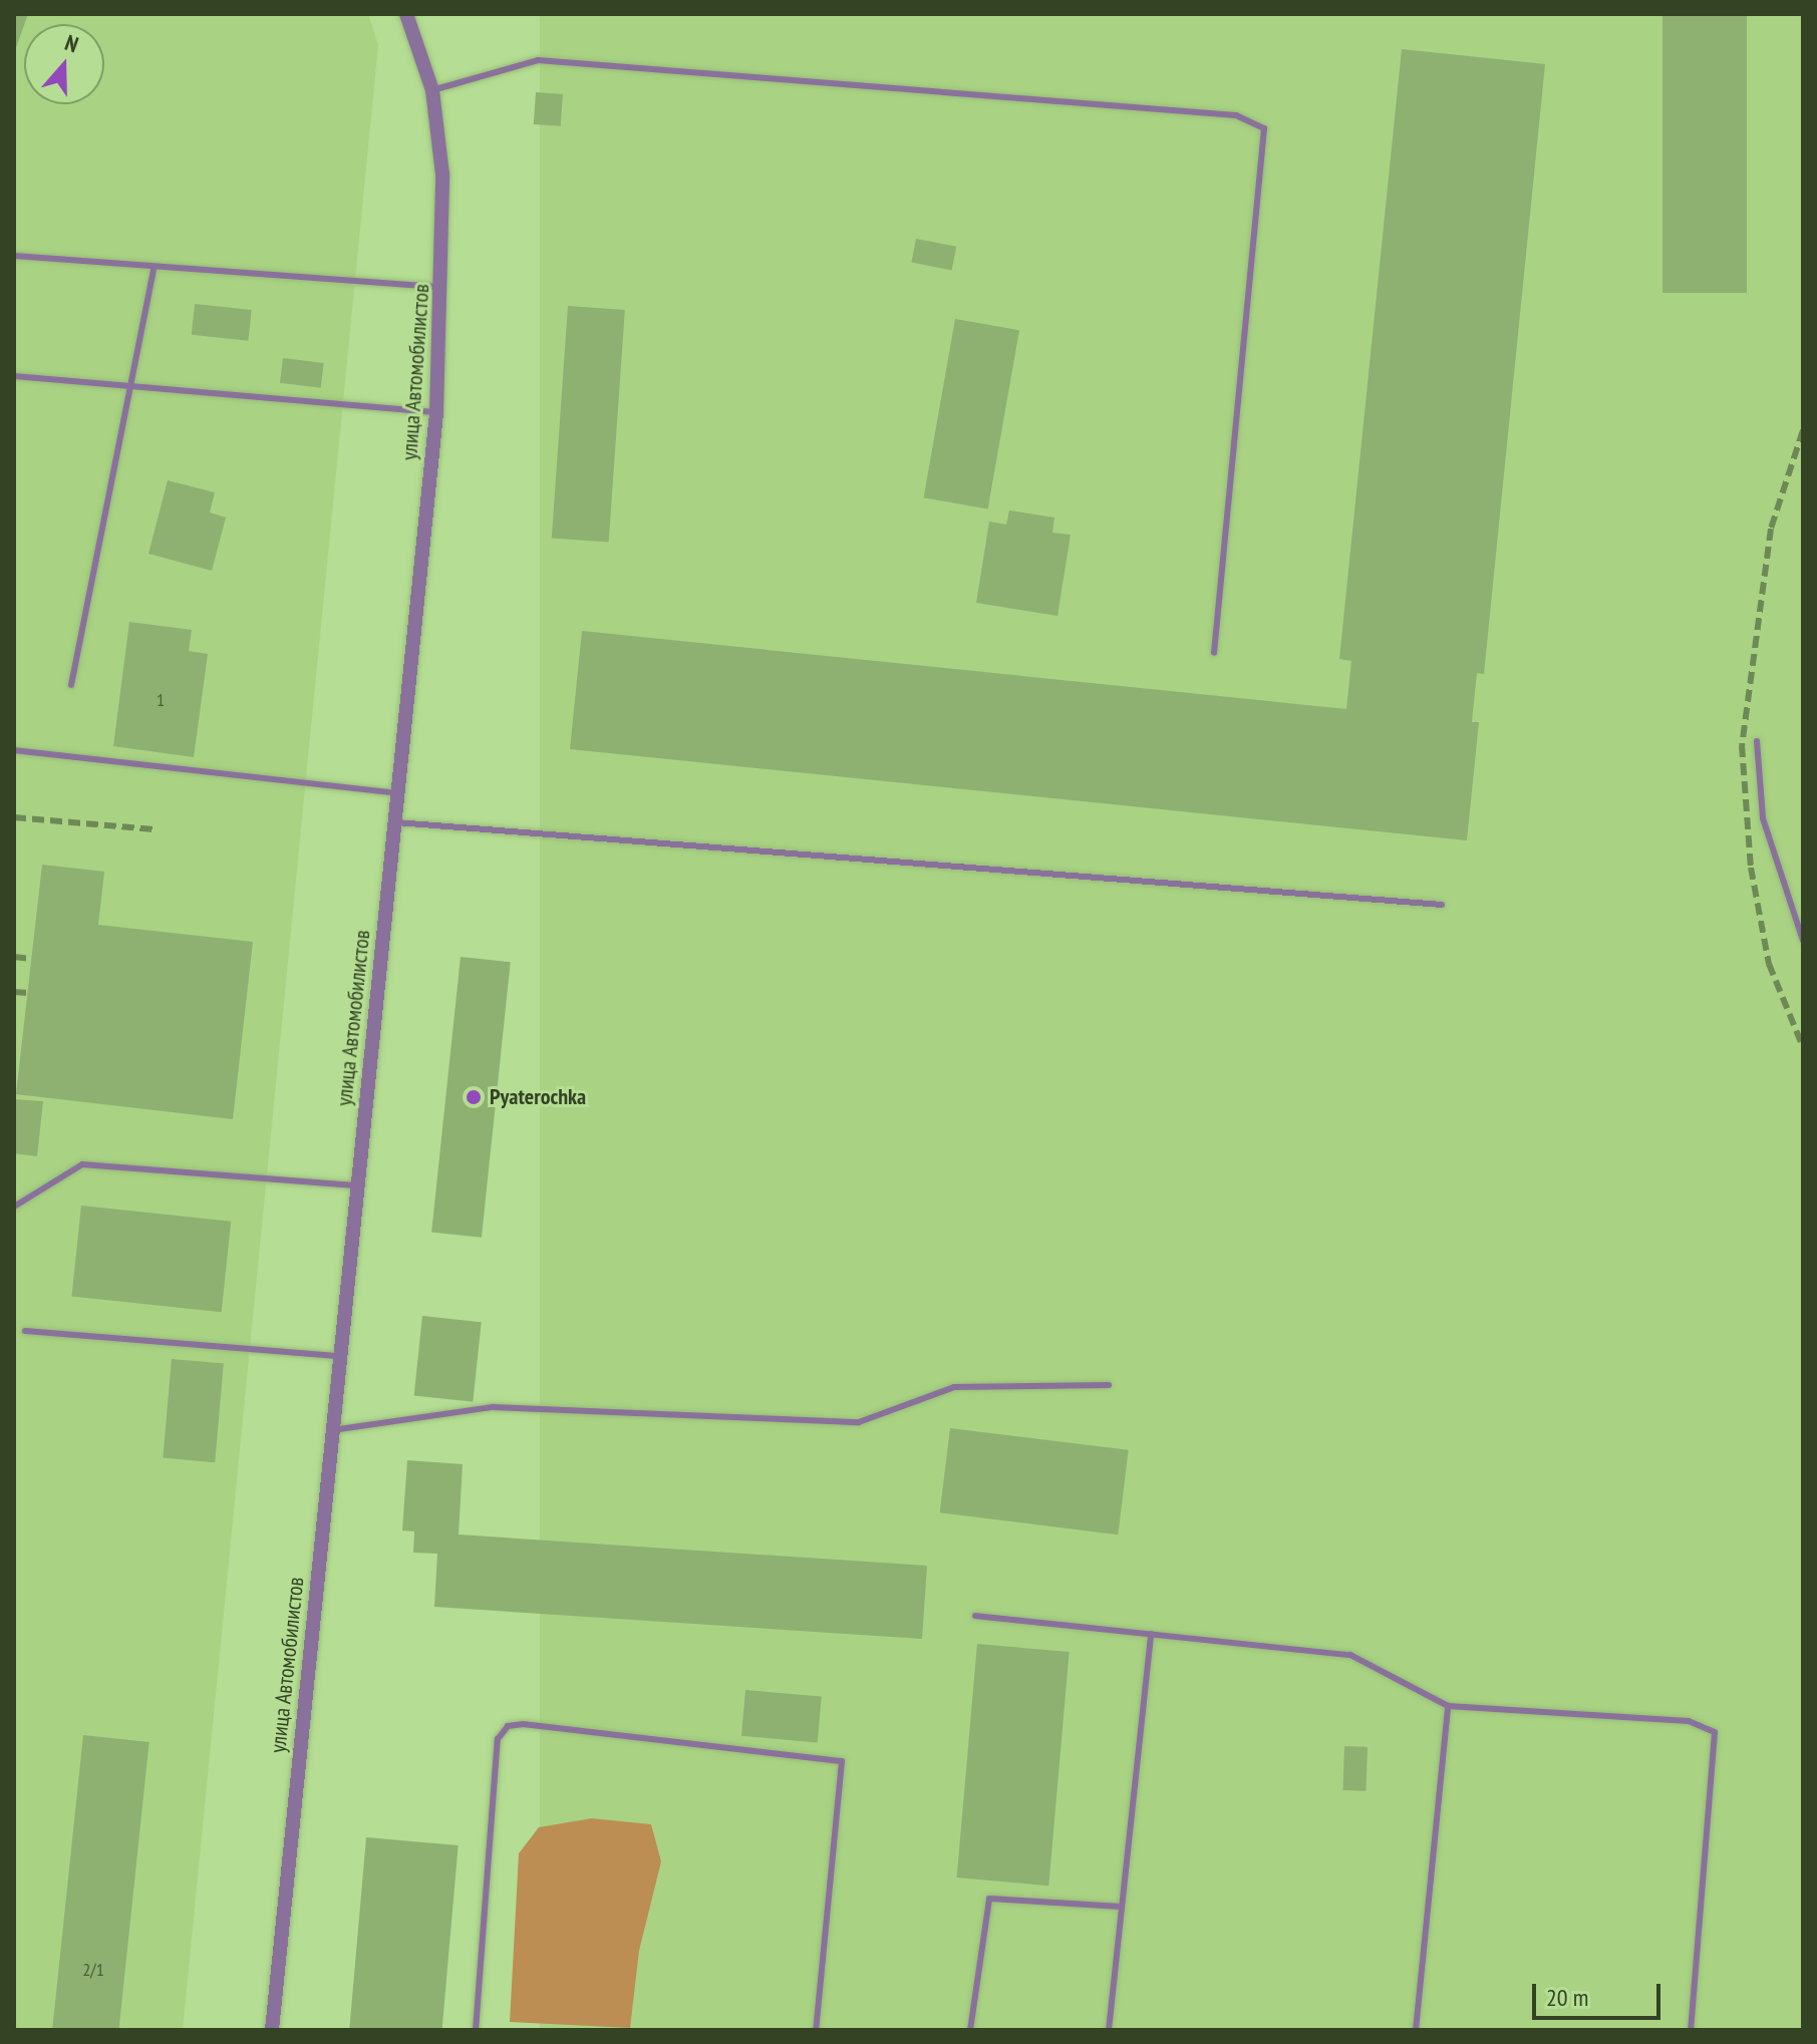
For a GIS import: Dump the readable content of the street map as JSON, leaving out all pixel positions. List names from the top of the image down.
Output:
{
  "streets": {
    "street": ["улица Автомобилистов"]
  },
  "places": ["Pyaterochka"],
  "house_numbers": ["1", "2/1"],
  "scale_bar": "20 m",
  "north": "top"
}
